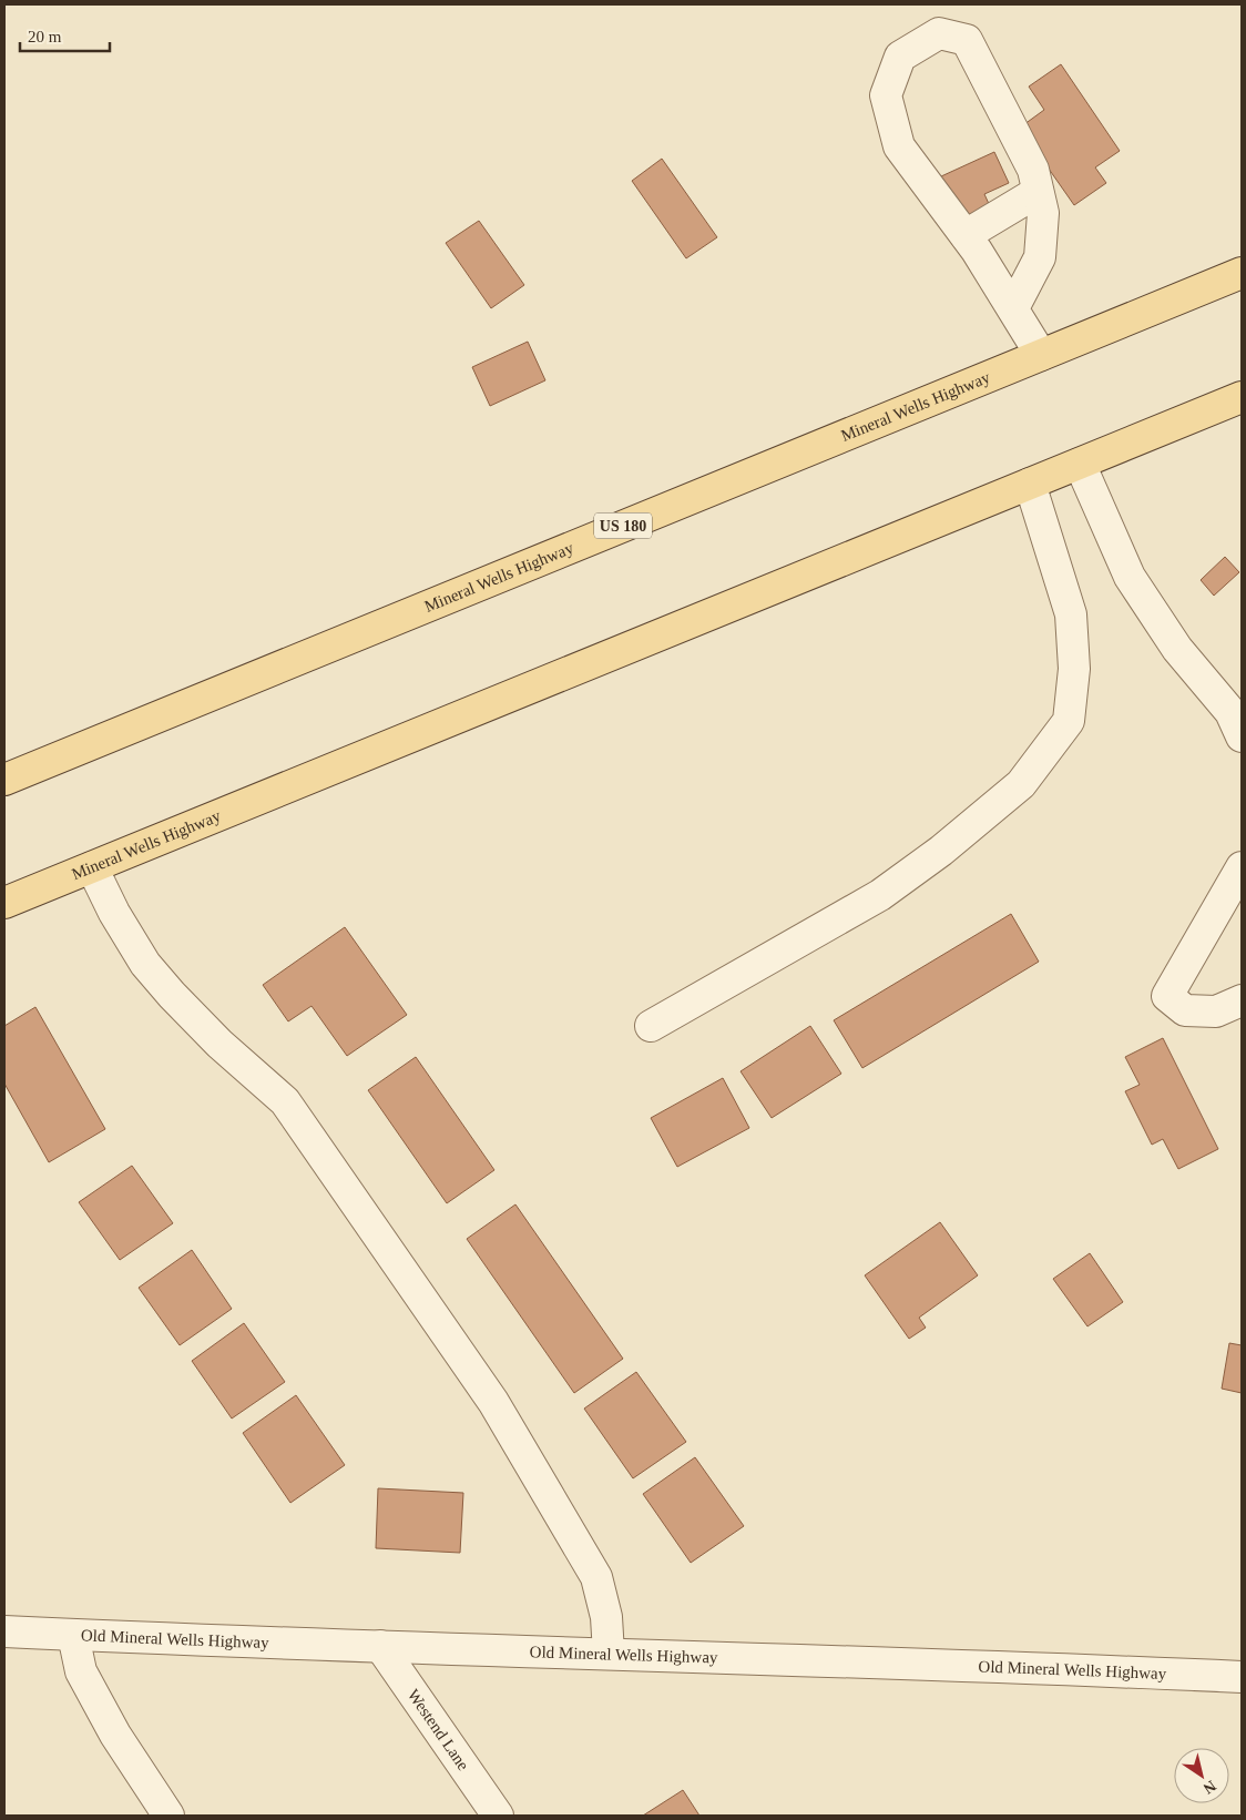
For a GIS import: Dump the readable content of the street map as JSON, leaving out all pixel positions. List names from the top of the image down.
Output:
{
  "streets": {
    "main road": ["Mineral Wells Highway", "US 180"],
    "street": ["Old Mineral Wells Highway", "Westend Lane"]
  },
  "crossings": [
    ["Old Mineral Wells Highway", "Westend Lane"]
  ],
  "scale_bar": "20 m",
  "north": "bottom right"
}
